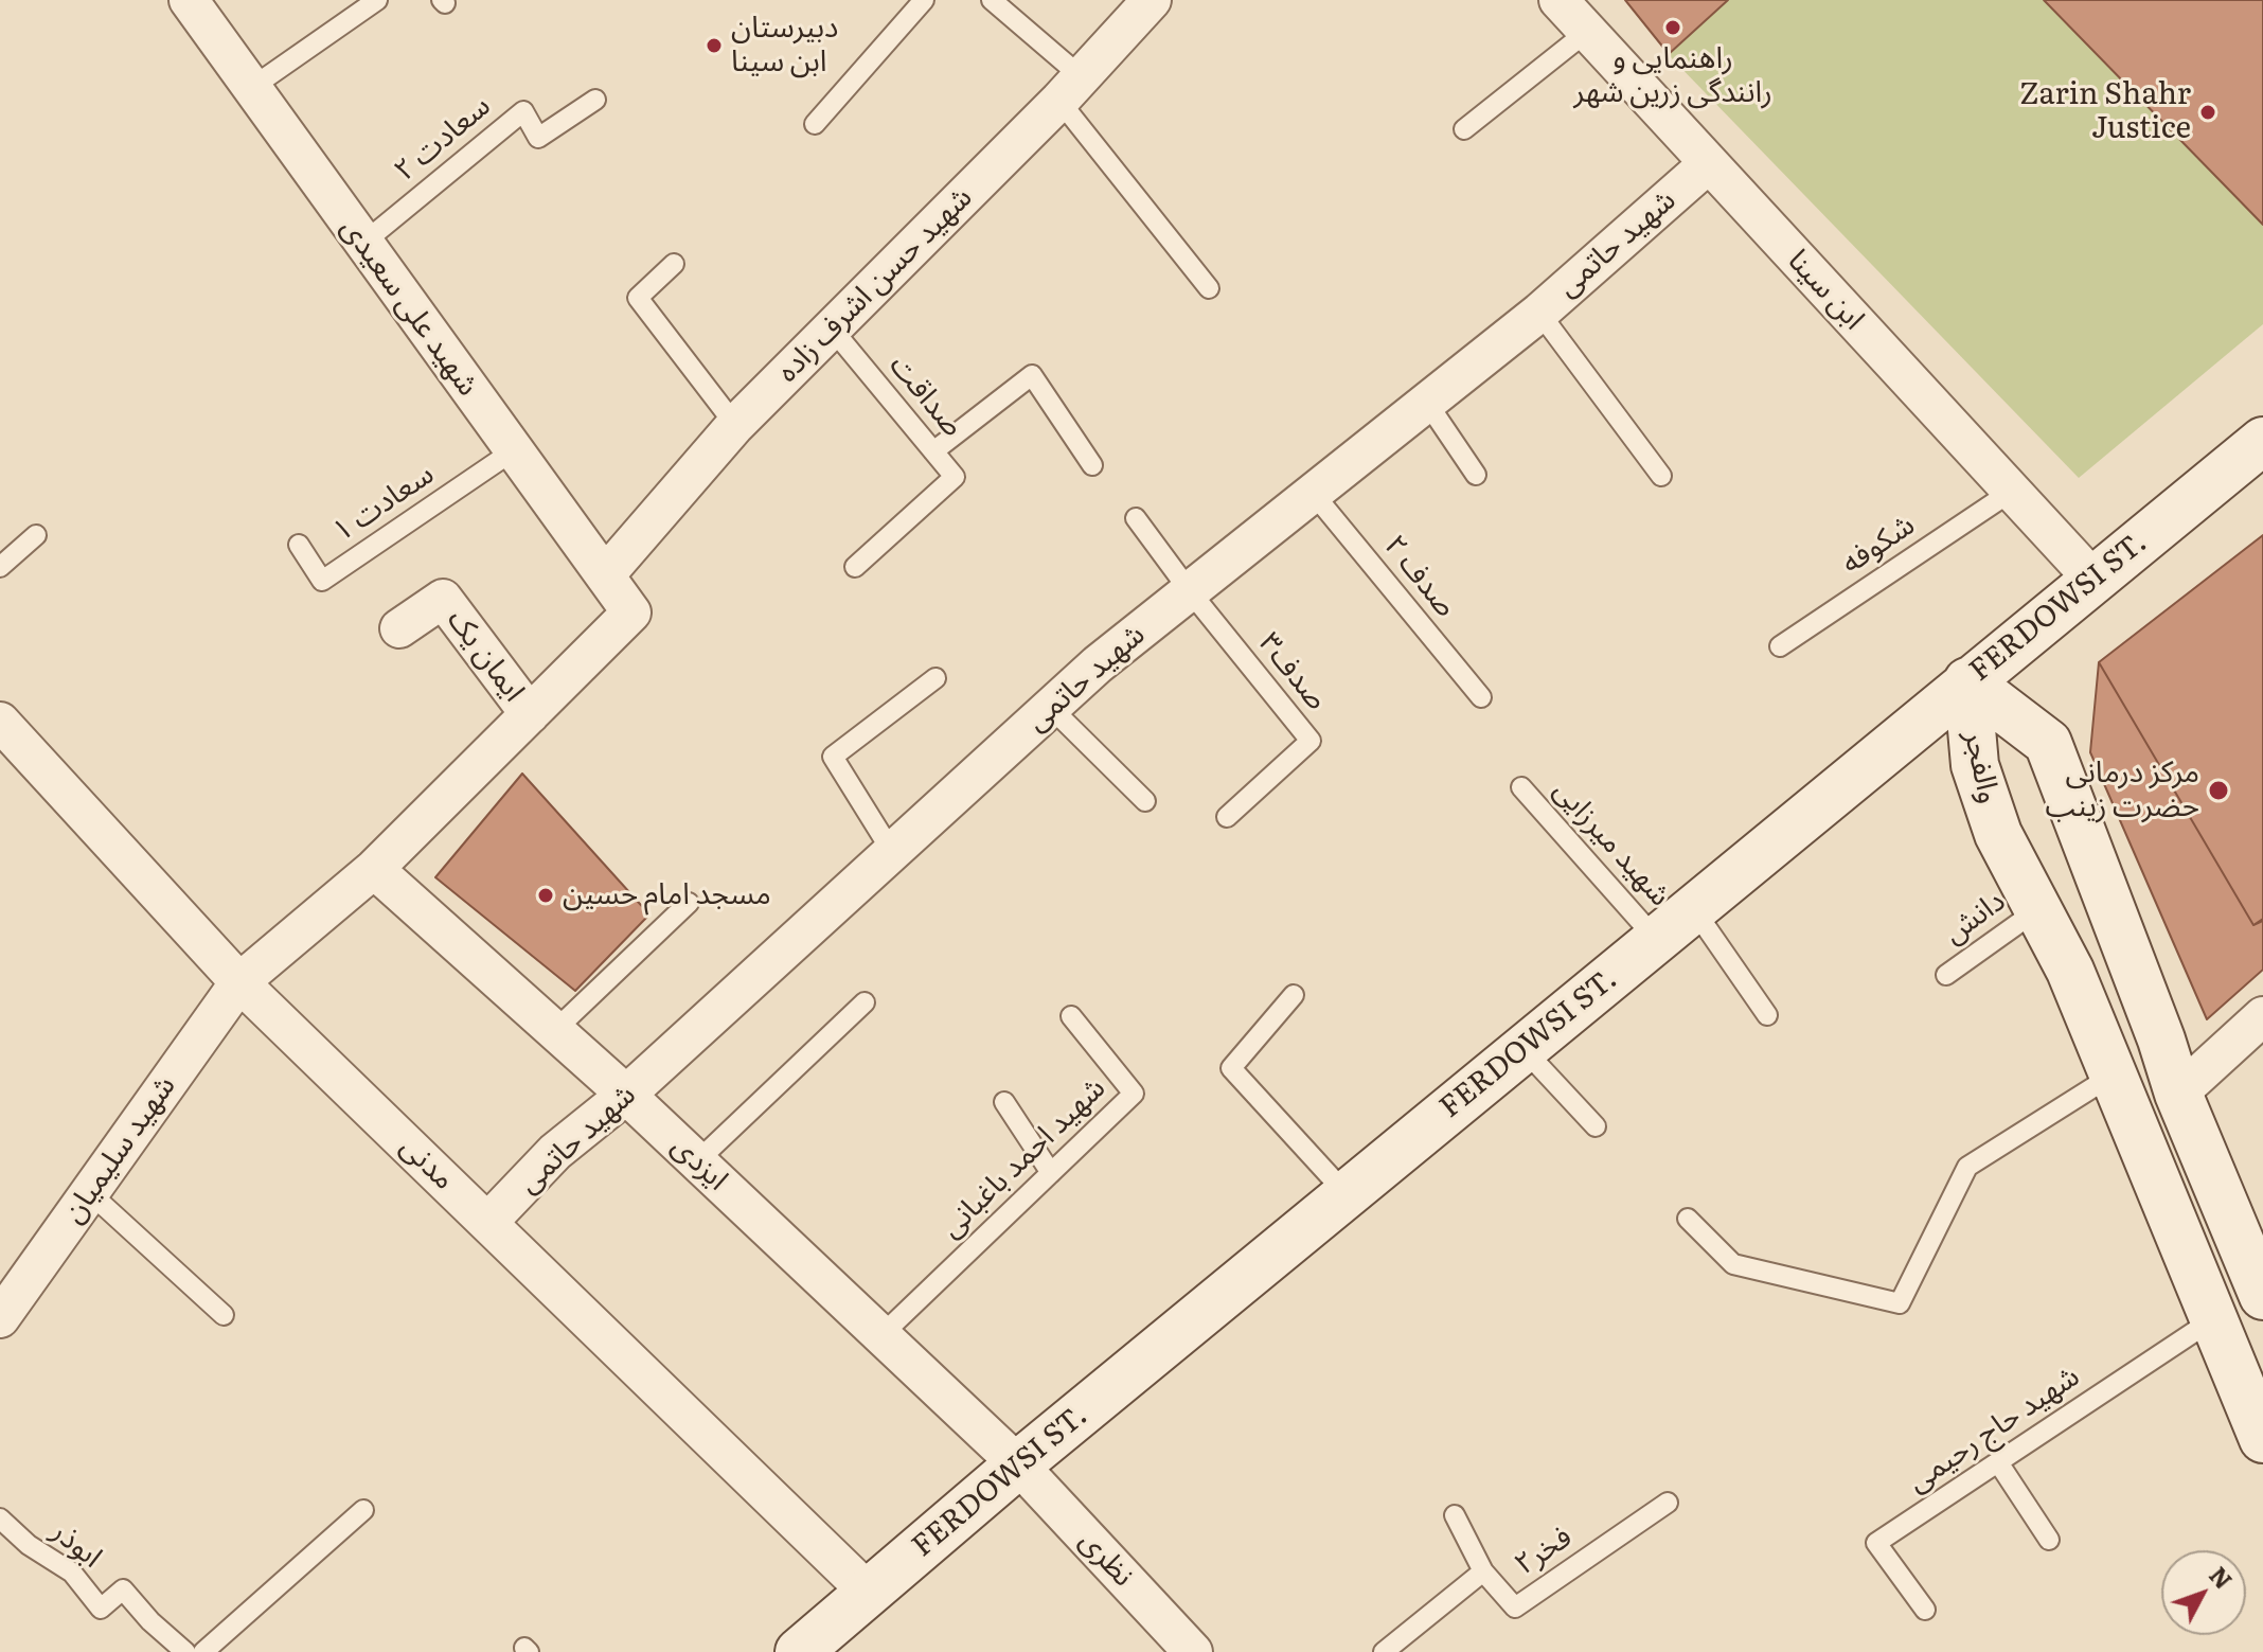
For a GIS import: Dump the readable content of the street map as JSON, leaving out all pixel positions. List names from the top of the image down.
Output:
{
  "streets": {
    "street": [
      "شهید حاتمی",
      "شهید حسن اشرف زاده",
      "ابن سینا",
      "شهید علی سعیدی",
      "FERDOWSI ST.",
      "ایمان یک",
      "والفجر",
      "شهید سلیمیان",
      "مدنی",
      "ایزدی",
      "نظری"
    ],
    "lane": [
      "سعادت ۲",
      "صداقت",
      "سعادت ۱",
      "شکوفه",
      "صدف ۲",
      "صدف۳",
      "شهید میرزایی",
      "دانش",
      "شهید احمد باغبانی",
      "شهید حاج رحیمی",
      "ابوذر",
      "فخر۲"
    ]
  },
  "crossings": [
    ["سعادت ۲", "شهید علی سعیدی"],
    ["شهید حاتمی", "ابن سینا"],
    ["شهید حاتمی", "صدف ۲"],
    ["شهید حاتمی", "صدف۳"],
    ["شهید حاتمی", "مدنی"],
    ["شهید حاتمی", "ایزدی"],
    ["شهید حسن اشرف زاده", "شهید علی سعیدی"],
    ["شهید حسن اشرف زاده", "صداقت"],
    ["ابن سینا", "شکوفه"],
    ["ابن سینا", "FERDOWSI ST."],
    ["شهید علی سعیدی", "سعادت ۱"],
    ["شهید علی سعیدی", "ایمان یک"],
    ["FERDOWSI ST.", "والفجر"],
    ["FERDOWSI ST.", "شهید میرزایی"],
    ["FERDOWSI ST.", "مدنی"],
    ["FERDOWSI ST.", "ایزدی"],
    ["FERDOWSI ST.", "نظری"],
    ["والفجر", "دانش"],
    ["والفجر", "شهید حاج رحیمی"],
    ["شهید سلیمیان", "مدنی"],
    ["شهید احمد باغبانی", "ایزدی"],
    ["ایزدی", "نظری"]
  ],
  "places": [
    "راهنمایی و رانندگی زرین شهر",
    "دبیرستان ابن سینا",
    "Zarin Shahr Justice",
    "مرکز درمانی حضرت زینب",
    "مسجد امام حسین"
  ],
  "north": "top right"
}
